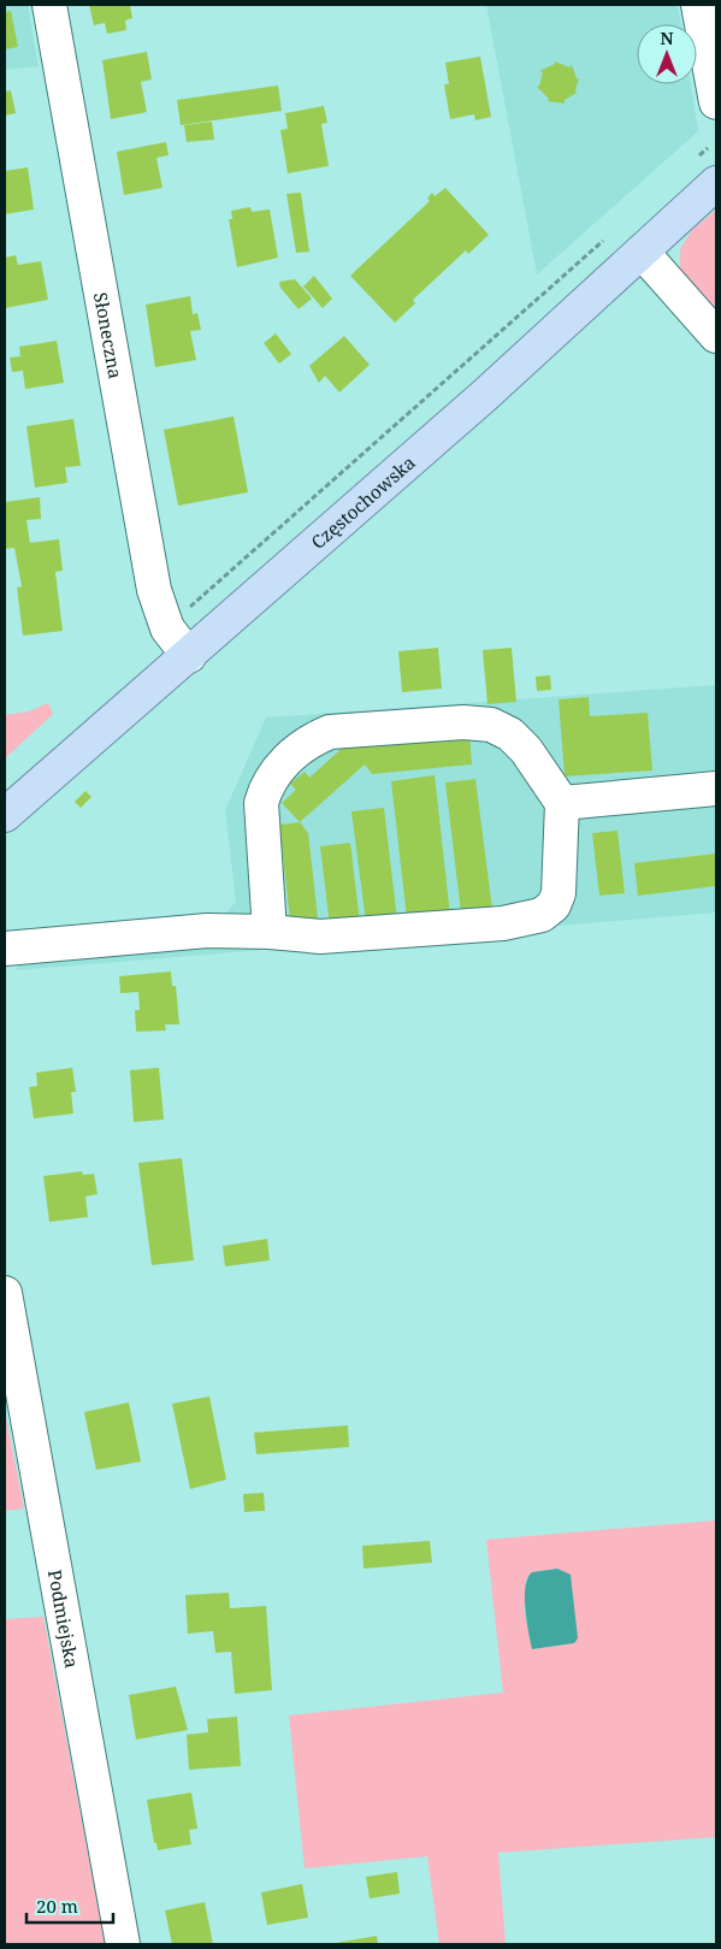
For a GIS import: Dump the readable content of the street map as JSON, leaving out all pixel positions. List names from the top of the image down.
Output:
{
  "streets": {
    "main road": ["Częstochowska"],
    "street": ["Słoneczna", "Podmiejska"]
  },
  "crossings": [
    ["Słoneczna", "Częstochowska"]
  ],
  "scale_bar": "20 m",
  "north": "top"
}
